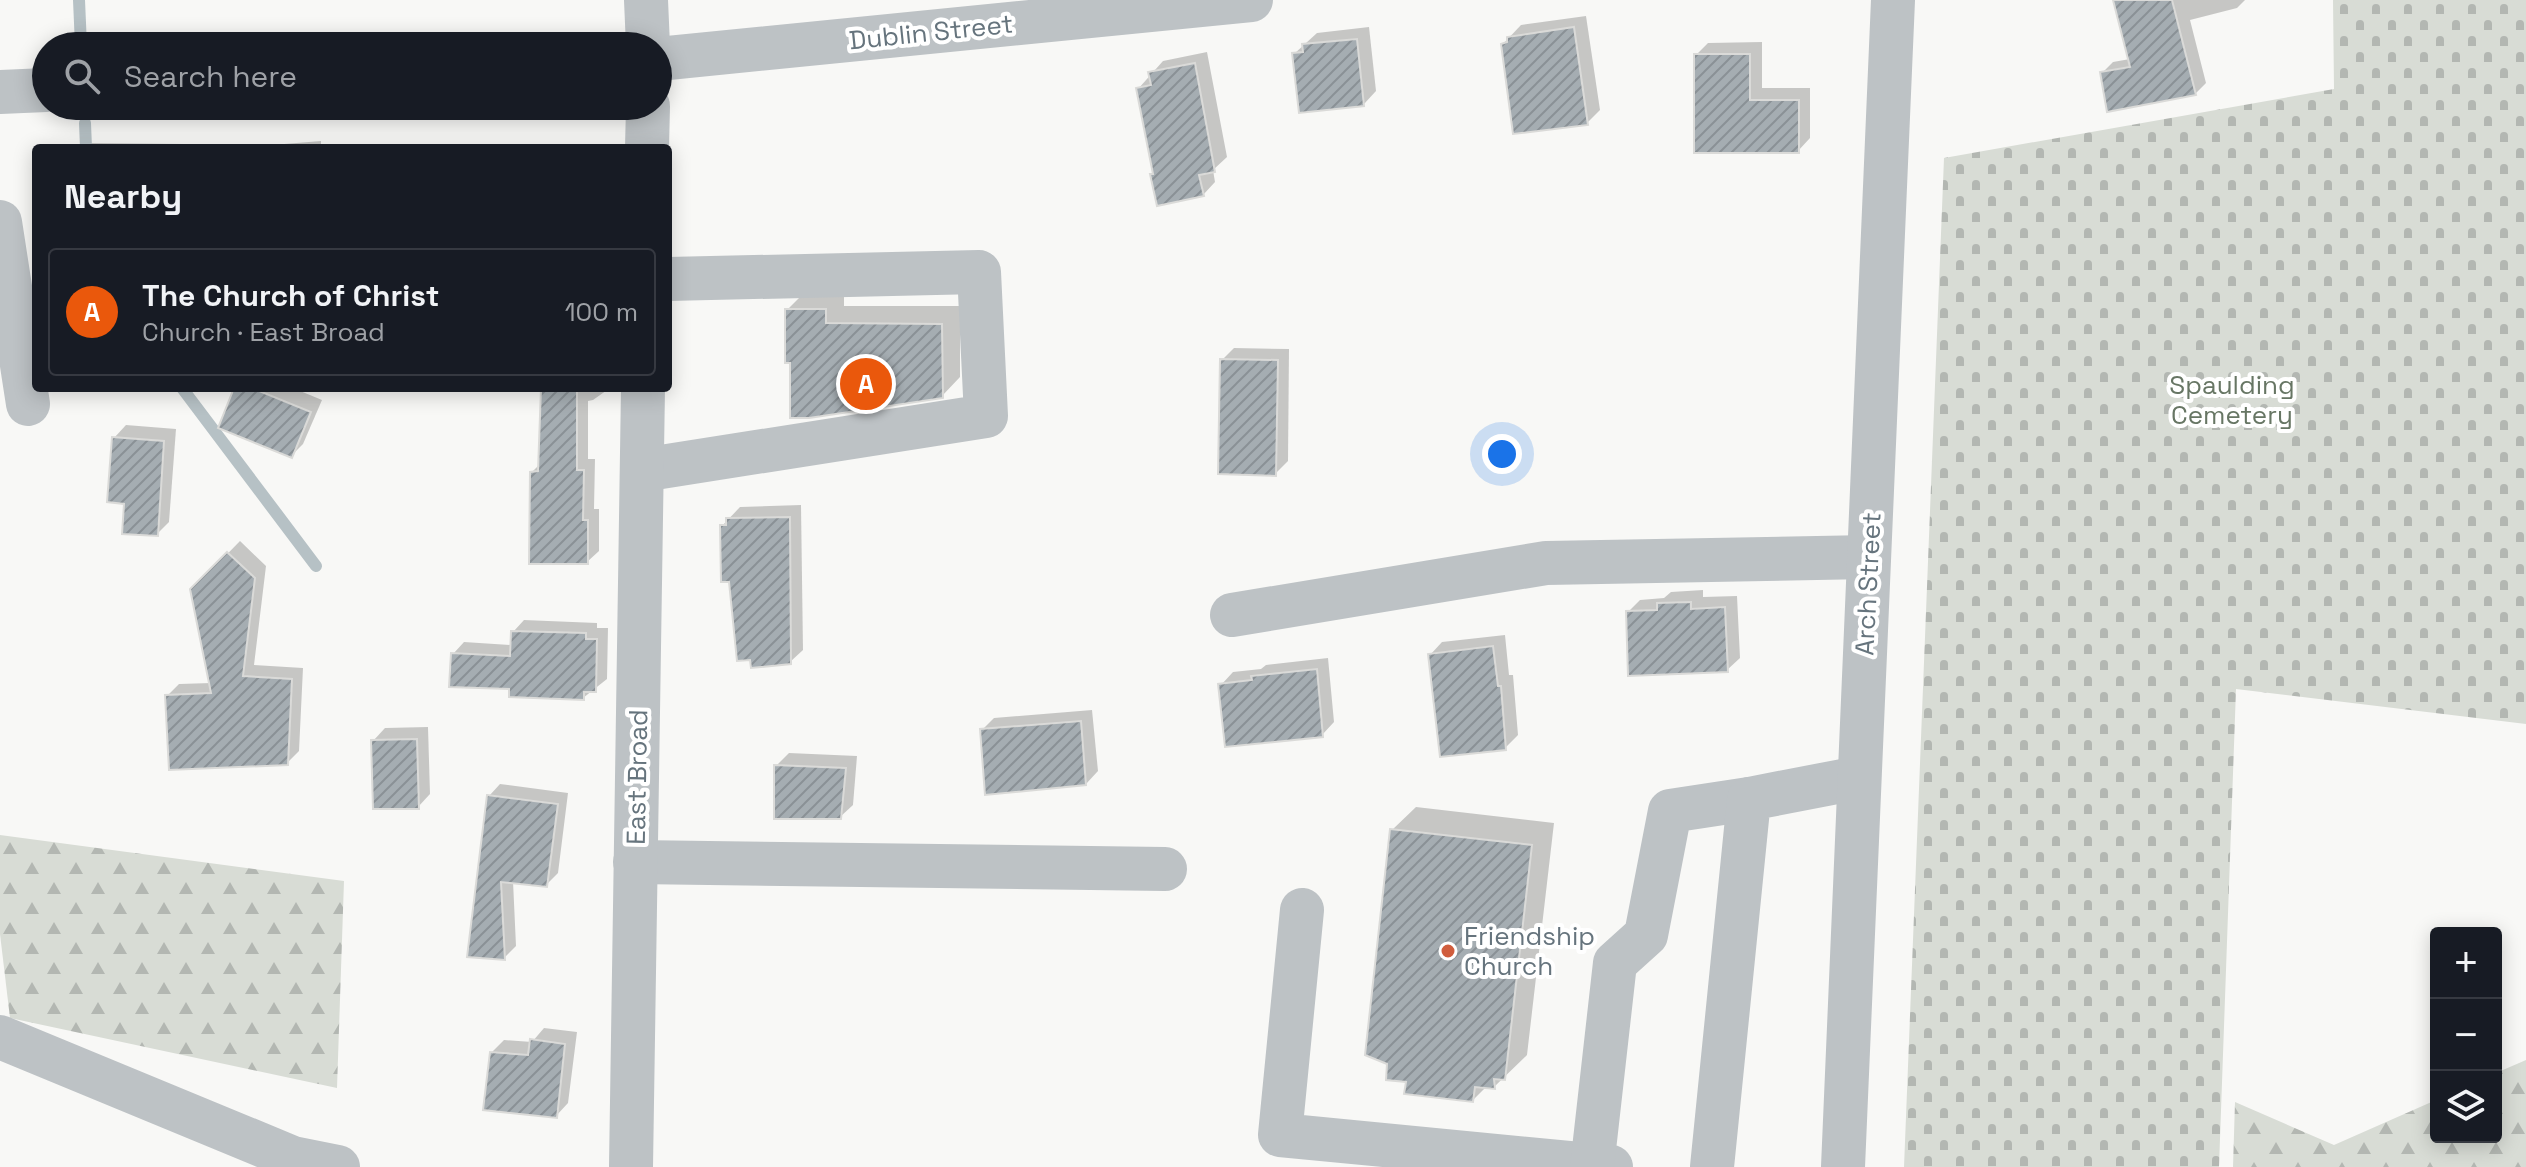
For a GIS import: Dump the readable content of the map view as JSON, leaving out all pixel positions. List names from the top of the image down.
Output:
{
  "streets": {
    "street": ["Dublin Street", "Arch Street", "East Broad"]
  },
  "parks": ["Spaulding Cemetery"],
  "places": ["Friendship Church"],
  "page": {
    "search": "Search here",
    "heading": "Nearby",
    "list": [
      {
        "mark": "A",
        "name": "The Church of Christ",
        "note": "Church · East Broad",
        "value": "100 m"
      }
    ],
    "pins": "A",
    "map_buttons": ["+", "−"]
  }
}
